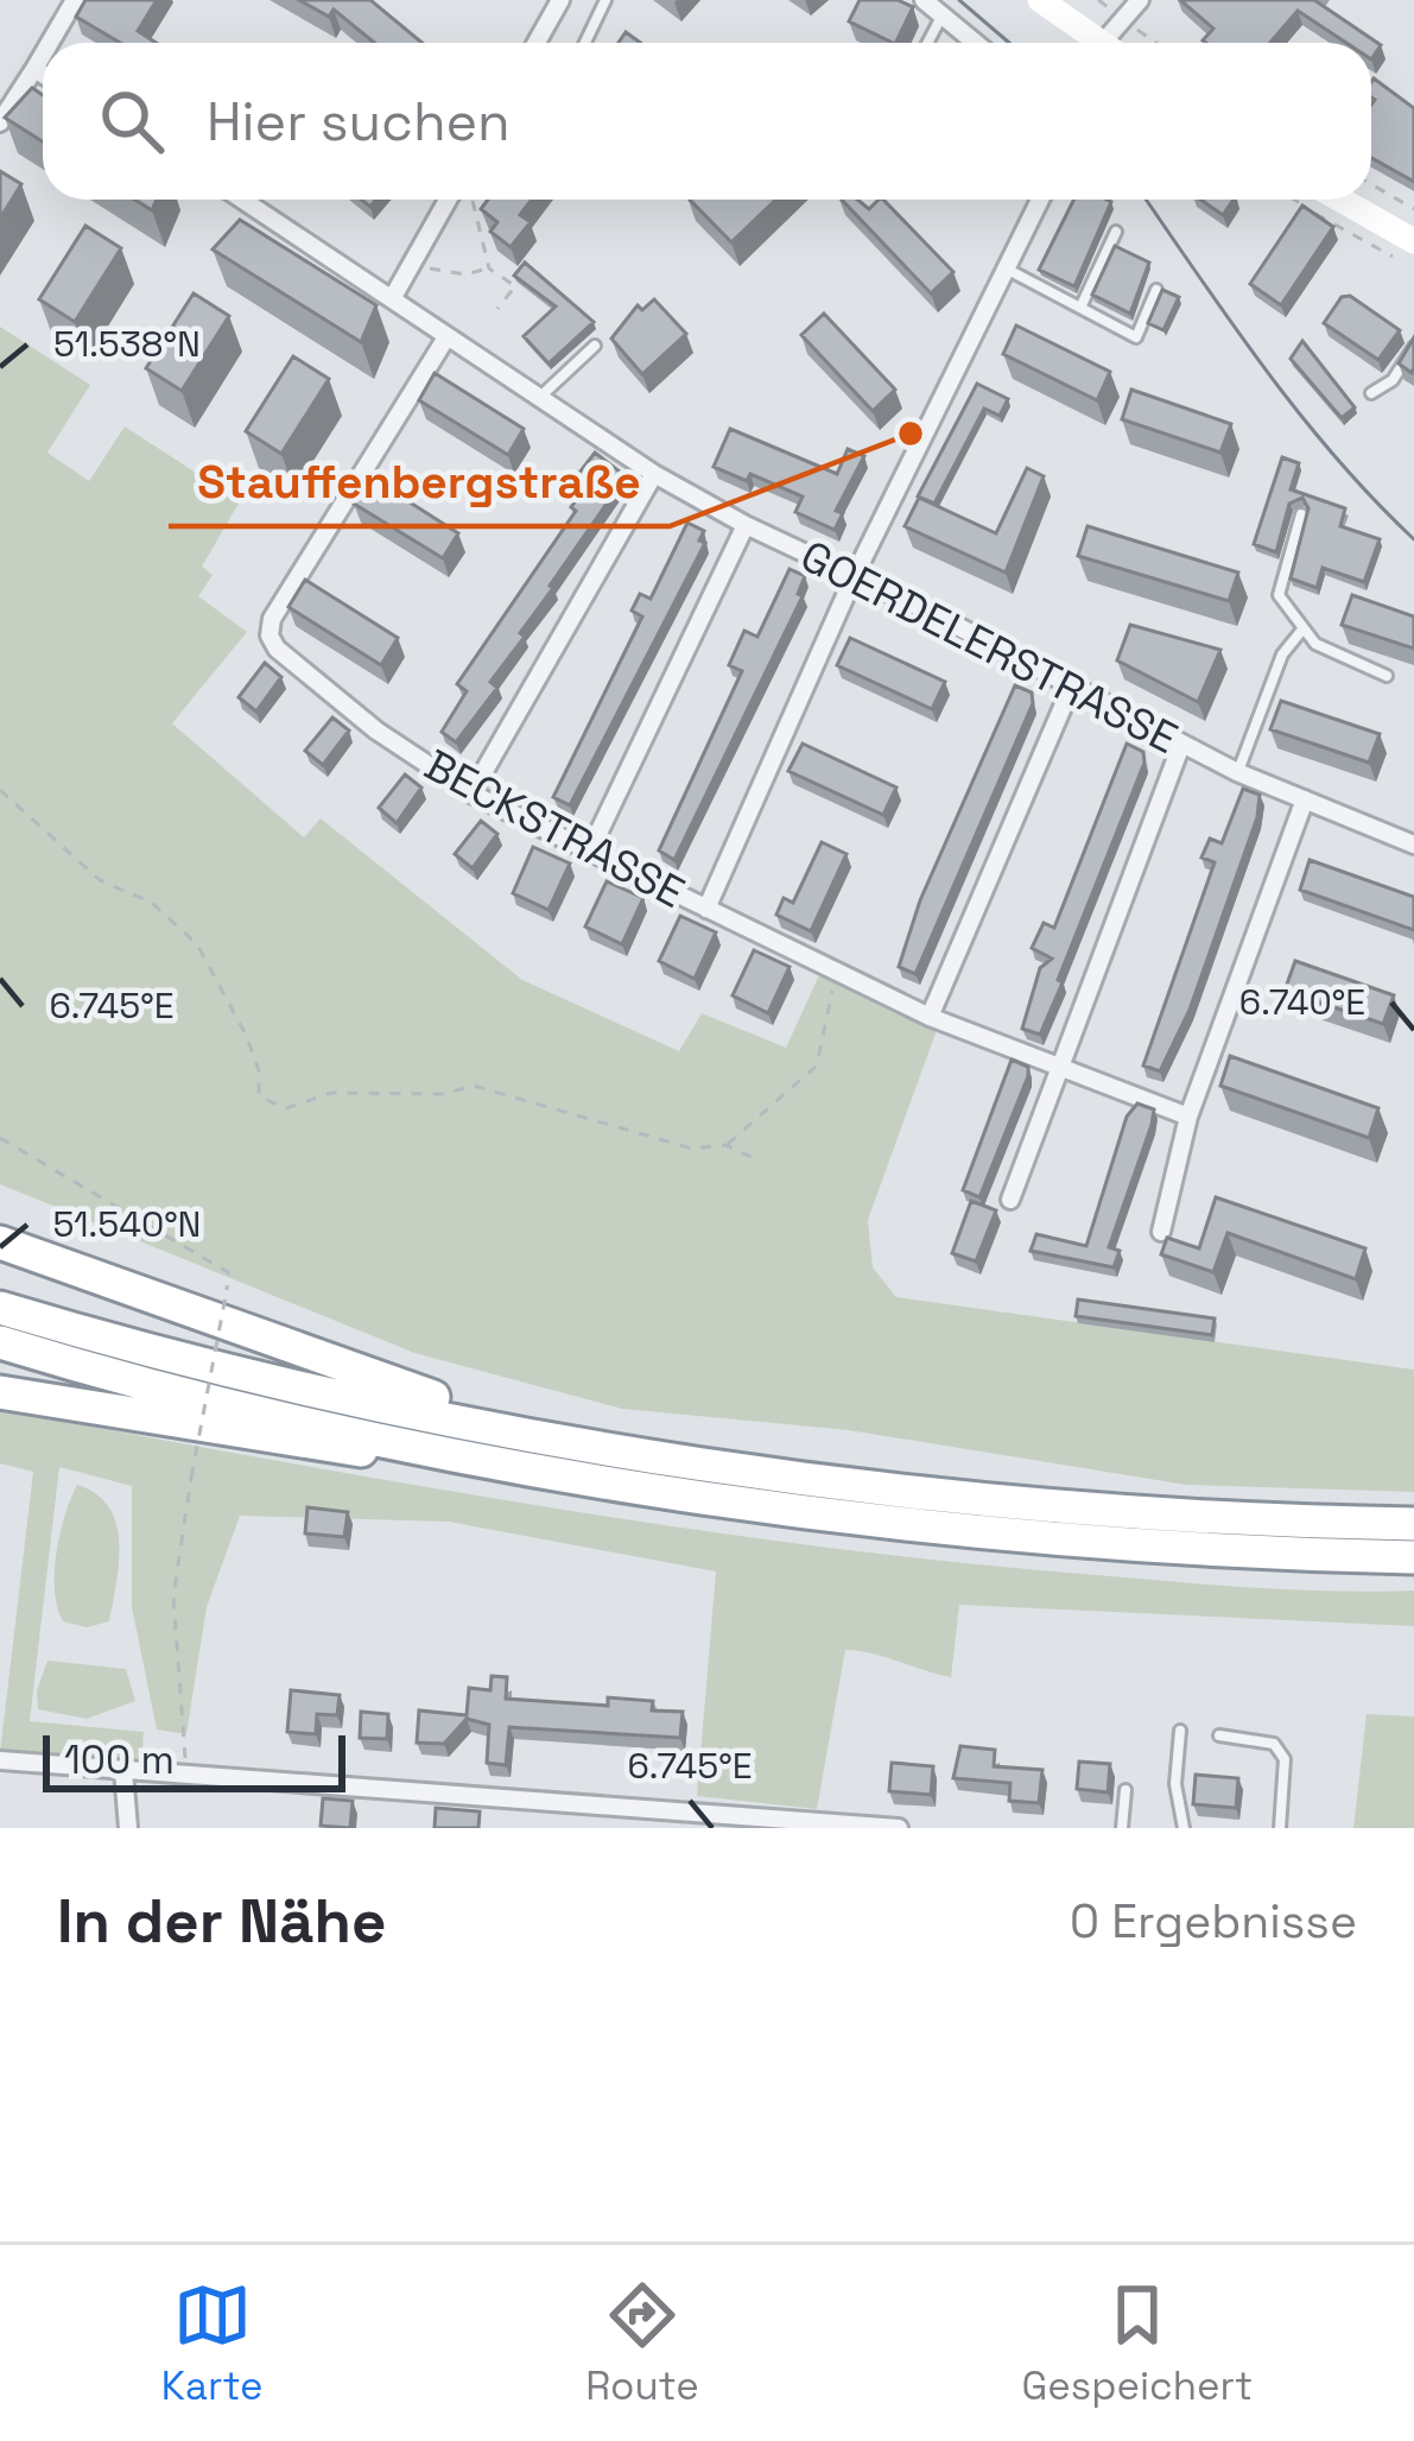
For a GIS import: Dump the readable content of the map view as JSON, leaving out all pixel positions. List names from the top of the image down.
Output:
{
  "streets": {
    "street": ["GOERDELERSTRASSE", "BECKSTRASSE"]
  },
  "crossings": [
    ["GOERDELERSTRASSE", "BECKSTRASSE"]
  ],
  "places": ["Stauffenbergstraße"],
  "scale_bar": "100 m",
  "page": {
    "search": "Hier suchen",
    "scale": "100 m",
    "heading": ["In der Nähe", "0 Ergebnisse"],
    "nav": ["Karte", "Route", "Gespeichert"]
  },
  "coordinates": [
    "51.538°N",
    "6.740°E",
    "6.745°E",
    "51.540°N"
  ]
}
